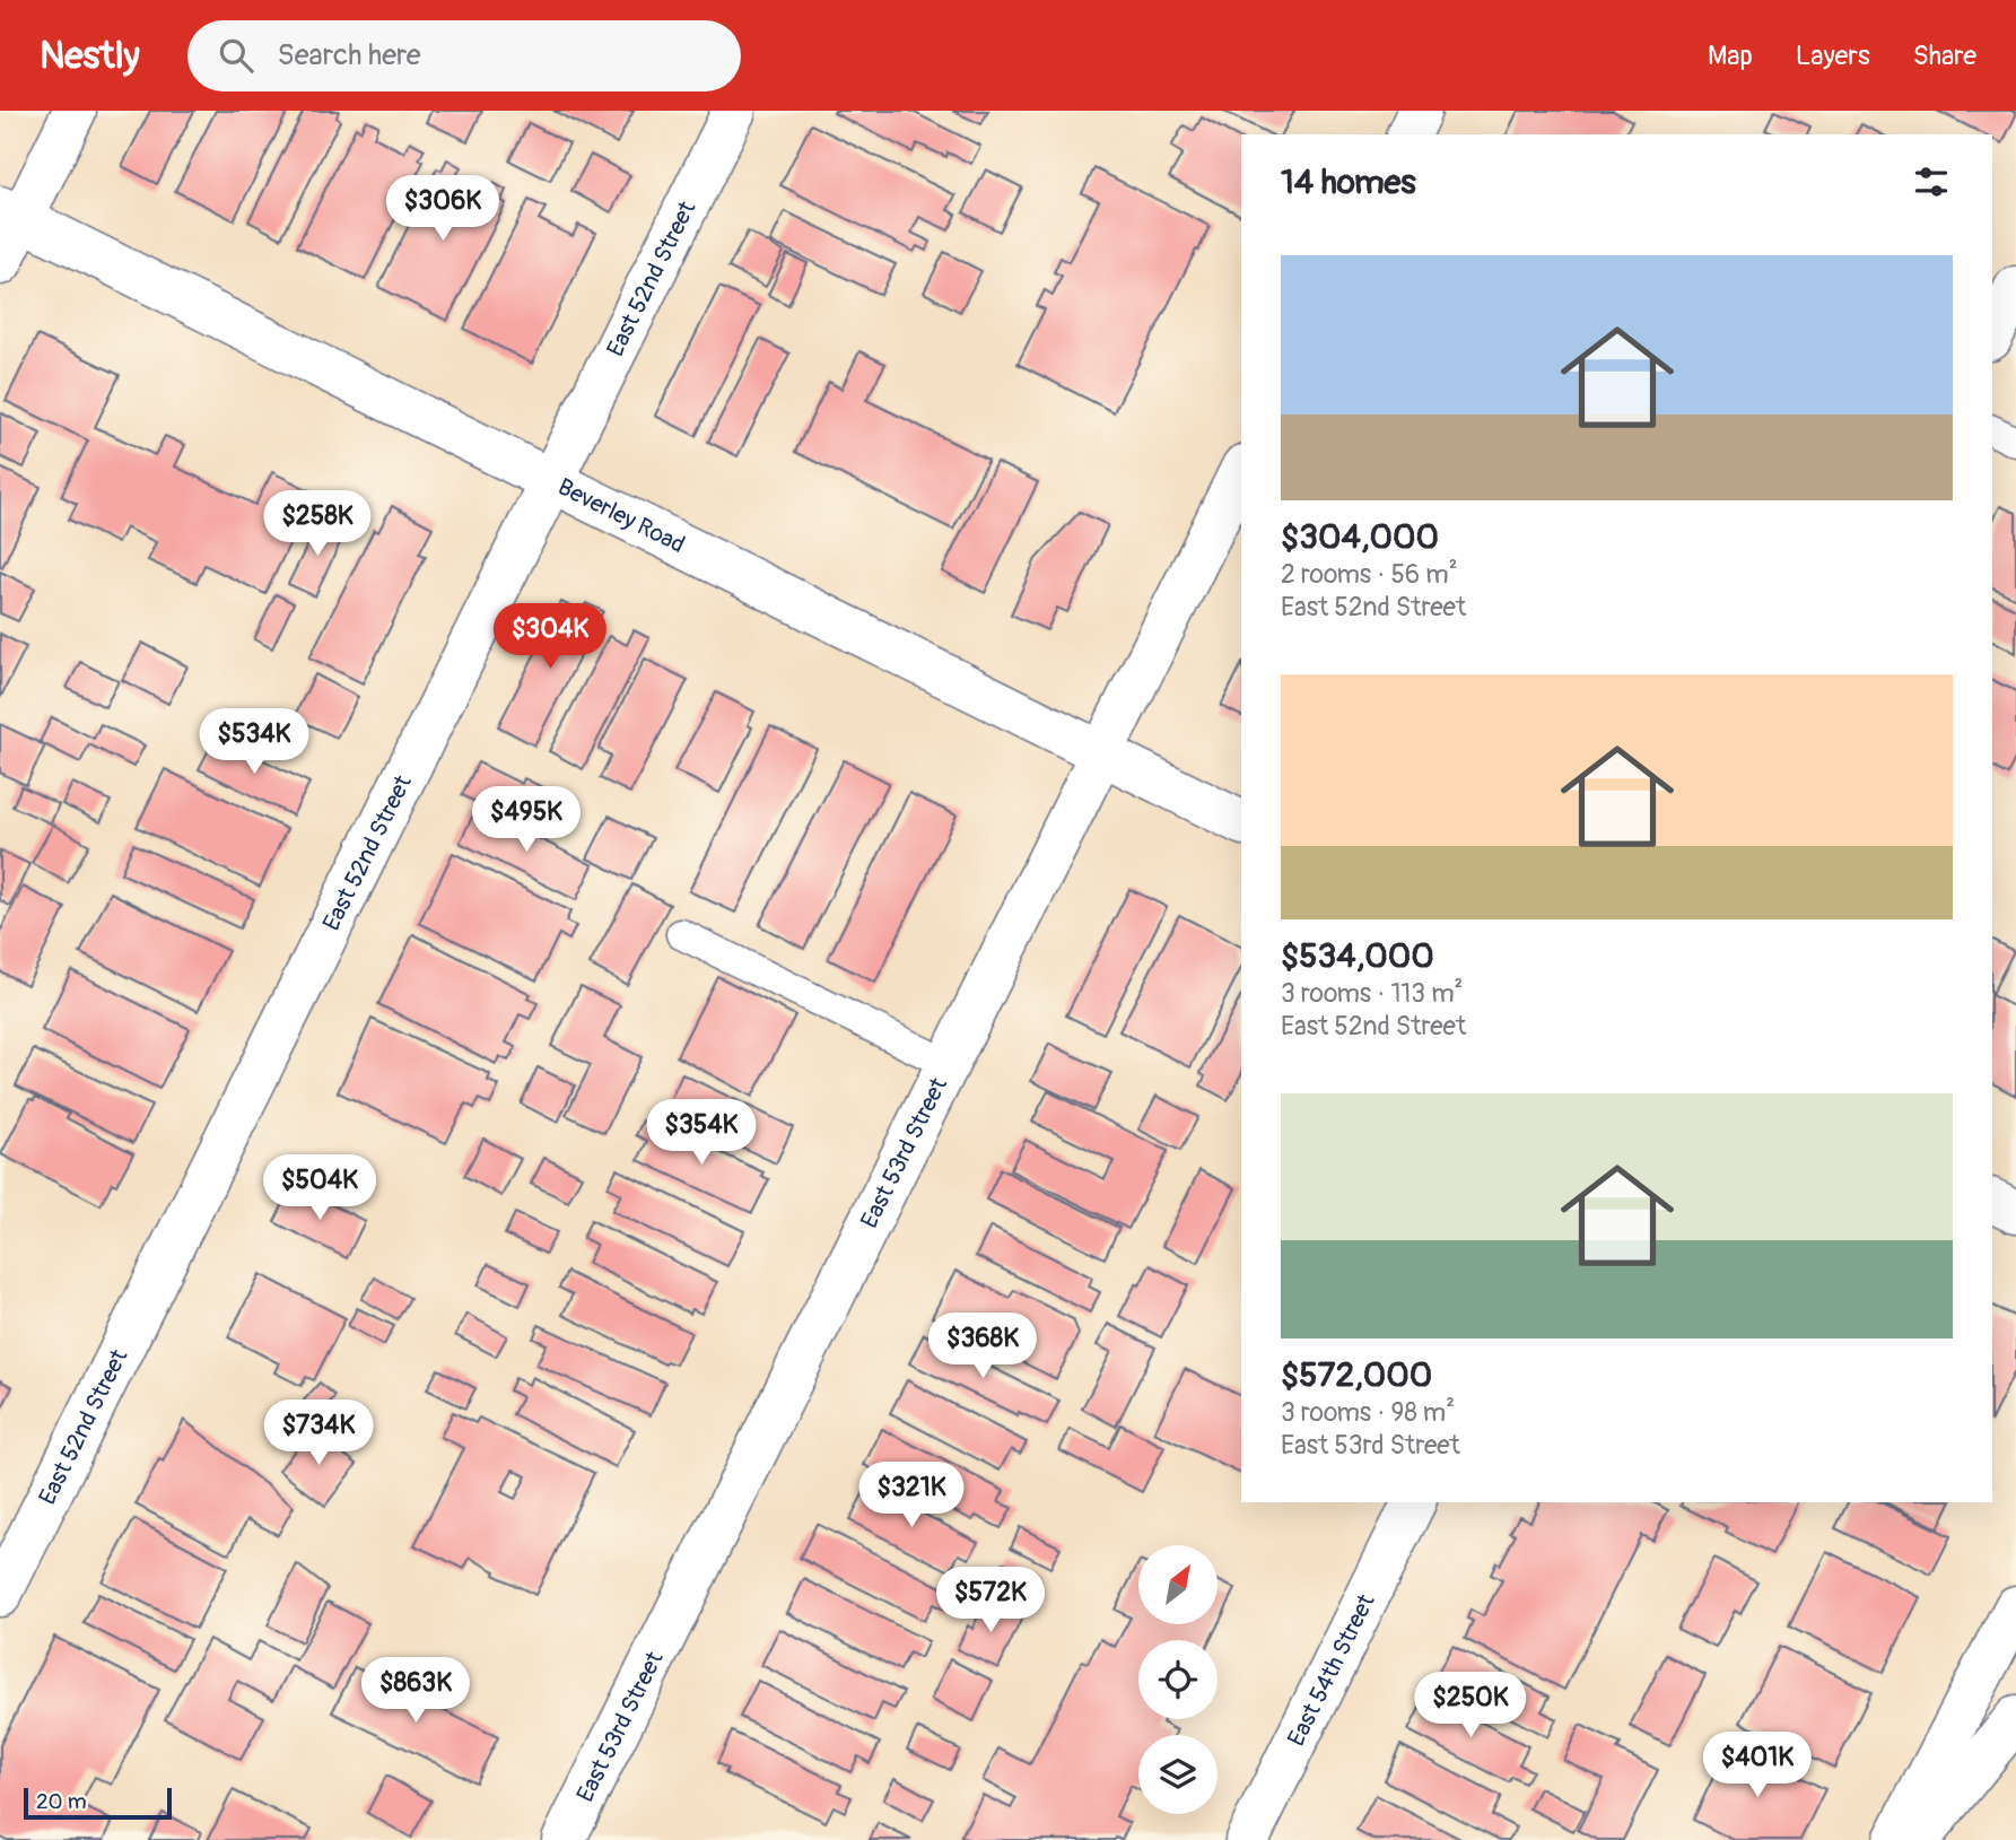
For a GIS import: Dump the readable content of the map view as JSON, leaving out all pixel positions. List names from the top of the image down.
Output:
{
  "streets": {
    "street": [
      "East 52nd Street",
      "Beverley Road",
      "East 53rd Street",
      "East 54th Street"
    ]
  },
  "crossings": [
    ["East 52nd Street", "Beverley Road"],
    ["Beverley Road", "East 53rd Street"]
  ],
  "scale_bar": "20 m",
  "north": "top right",
  "page": {
    "header": "Nestly",
    "search": "Search here",
    "nav": ["Map", "Layers", "Share"],
    "heading": "14 homes",
    "price": [
      "$306K",
      "$258K",
      "$304K",
      "$534K",
      "$495K",
      "$354K",
      "$504K",
      "$368K",
      "$734K",
      "$321K",
      "$572K",
      "$863K",
      "$250K",
      "$401K"
    ],
    "list": [
      {
        "name": "$304,000",
        "note": "2 rooms · 56 m² · East 52nd Street"
      },
      {
        "name": "$534,000",
        "note": "3 rooms · 113 m² · East 52nd Street"
      },
      {
        "name": "$572,000",
        "note": "3 rooms · 98 m² · East 53rd Street"
      }
    ],
    "scale": "20 m"
  }
}
